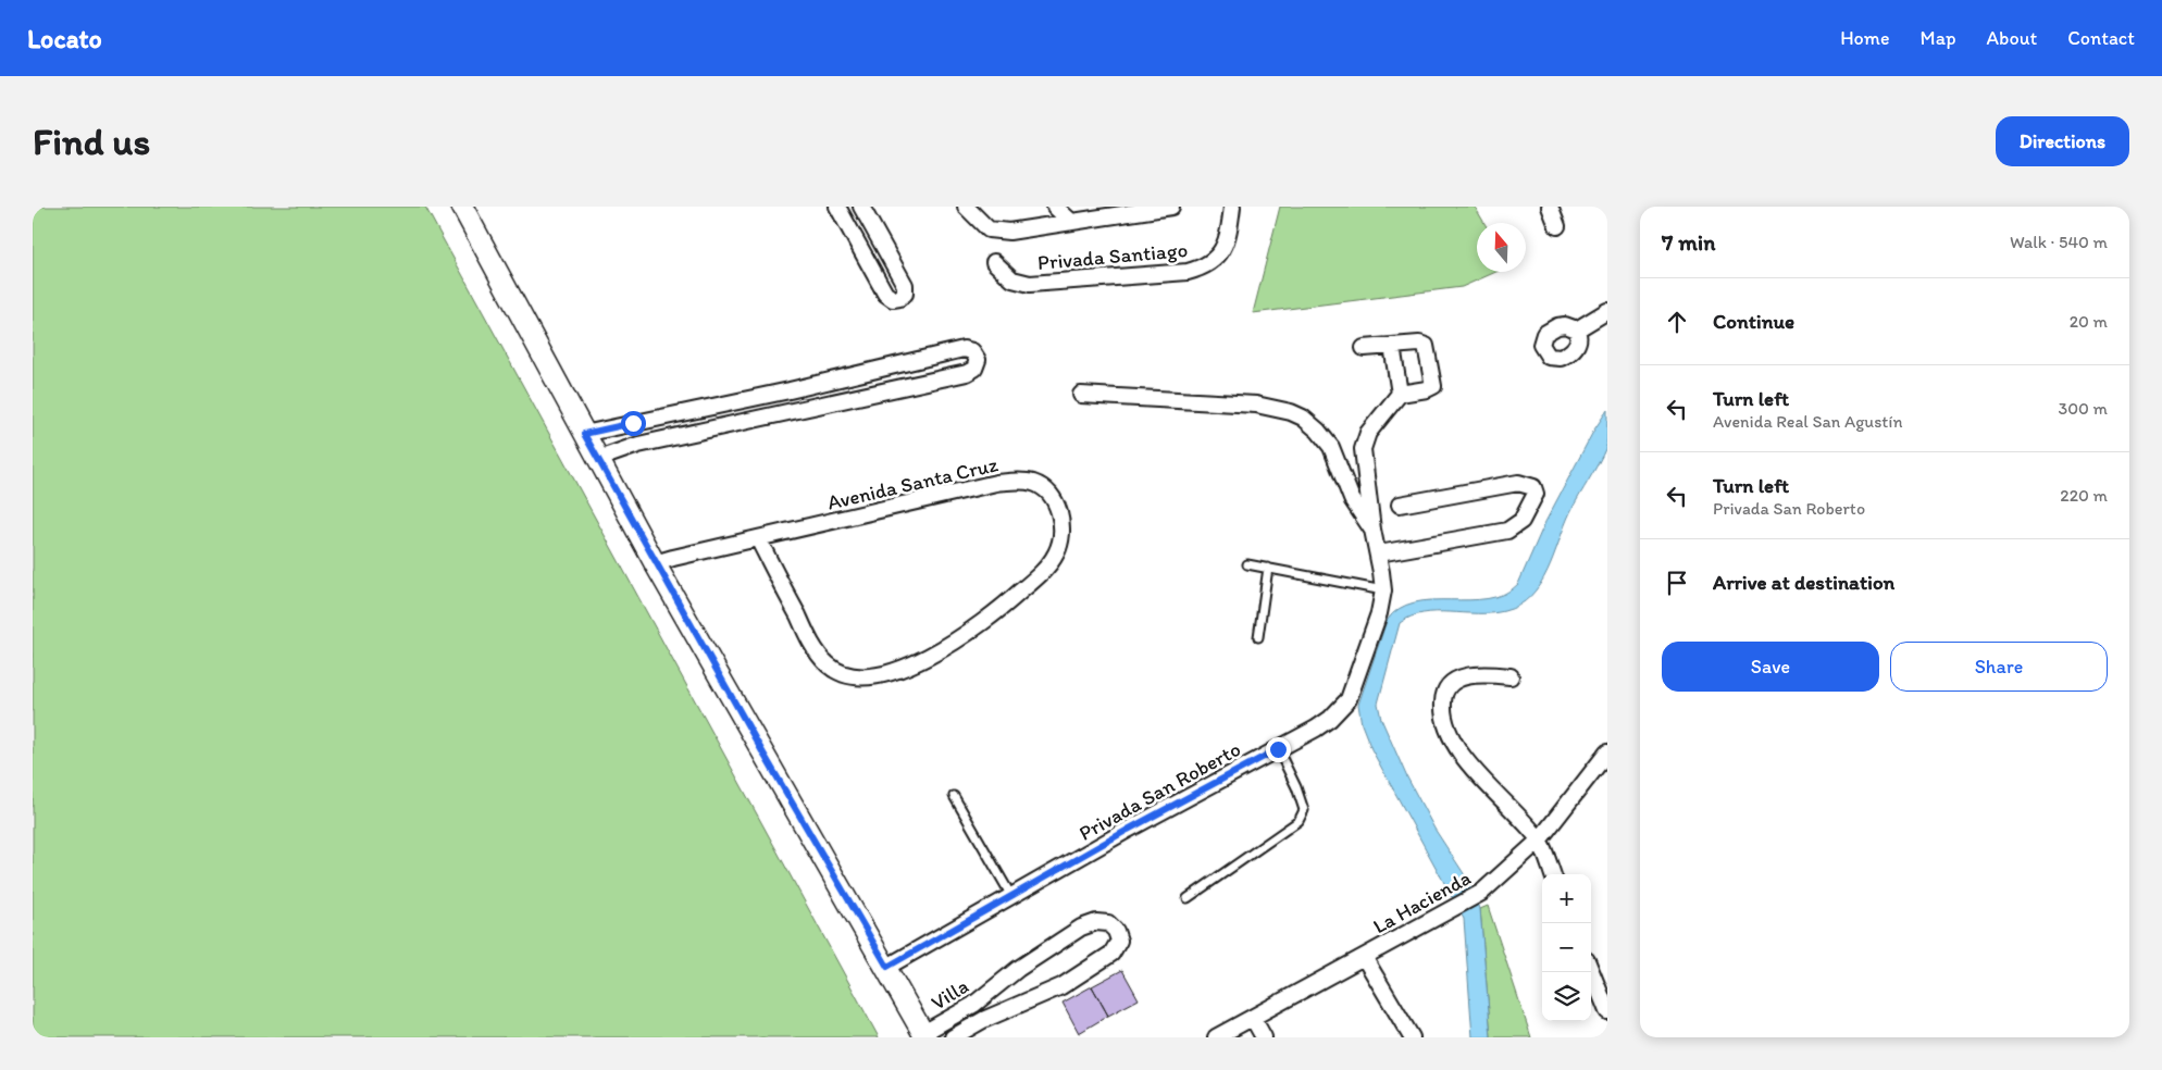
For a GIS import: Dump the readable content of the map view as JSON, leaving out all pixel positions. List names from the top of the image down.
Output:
{
  "streets": {
    "street": [
      "Privada Santiago",
      "Avenida Santa Cruz",
      "Privada San Roberto",
      "La Hacienda",
      "Villa"
    ]
  },
  "north": "top",
  "page": {
    "header": "Locato",
    "nav": [
      "Home",
      "Map",
      "About",
      "Contact"
    ],
    "buttons": [
      "Directions",
      ["Save", "Share"]
    ],
    "title": "Find us",
    "heading": ["7 min", "Walk · 540 m"],
    "list": [
      ["Continue", "20 m"],
      ["Turn left", "Avenida Real San Agustín", "300 m"],
      ["Turn left", "Privada San Roberto", "220 m"],
      "Arrive at destination"
    ],
    "map_buttons": ["+", "−"]
  }
}
